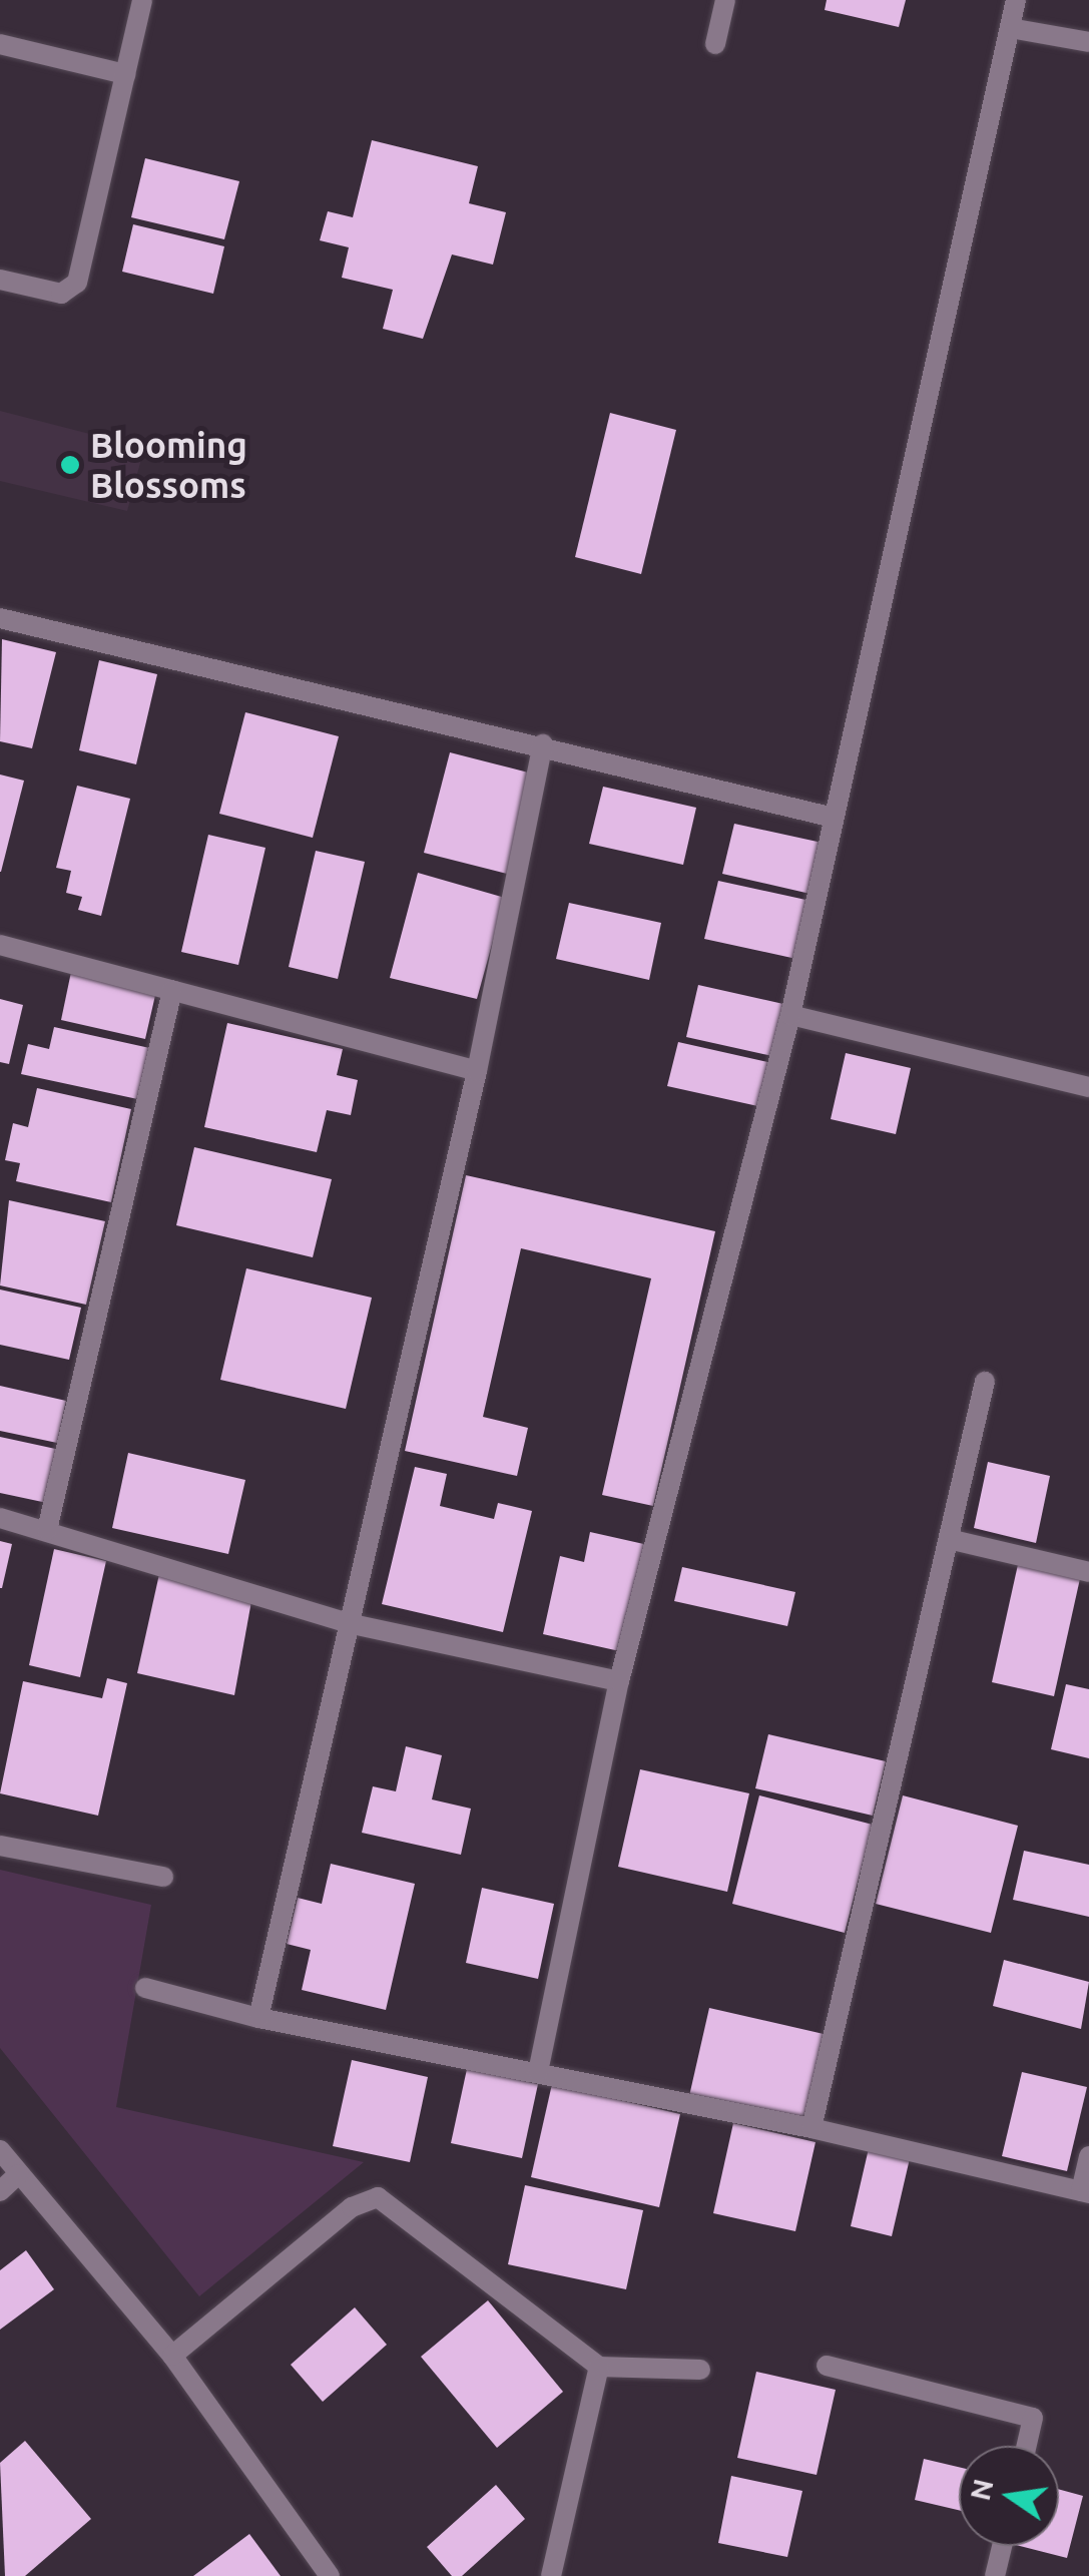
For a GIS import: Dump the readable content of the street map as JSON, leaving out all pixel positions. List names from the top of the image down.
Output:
{
  "places": ["Blooming Blossoms"],
  "north": "left"
}
